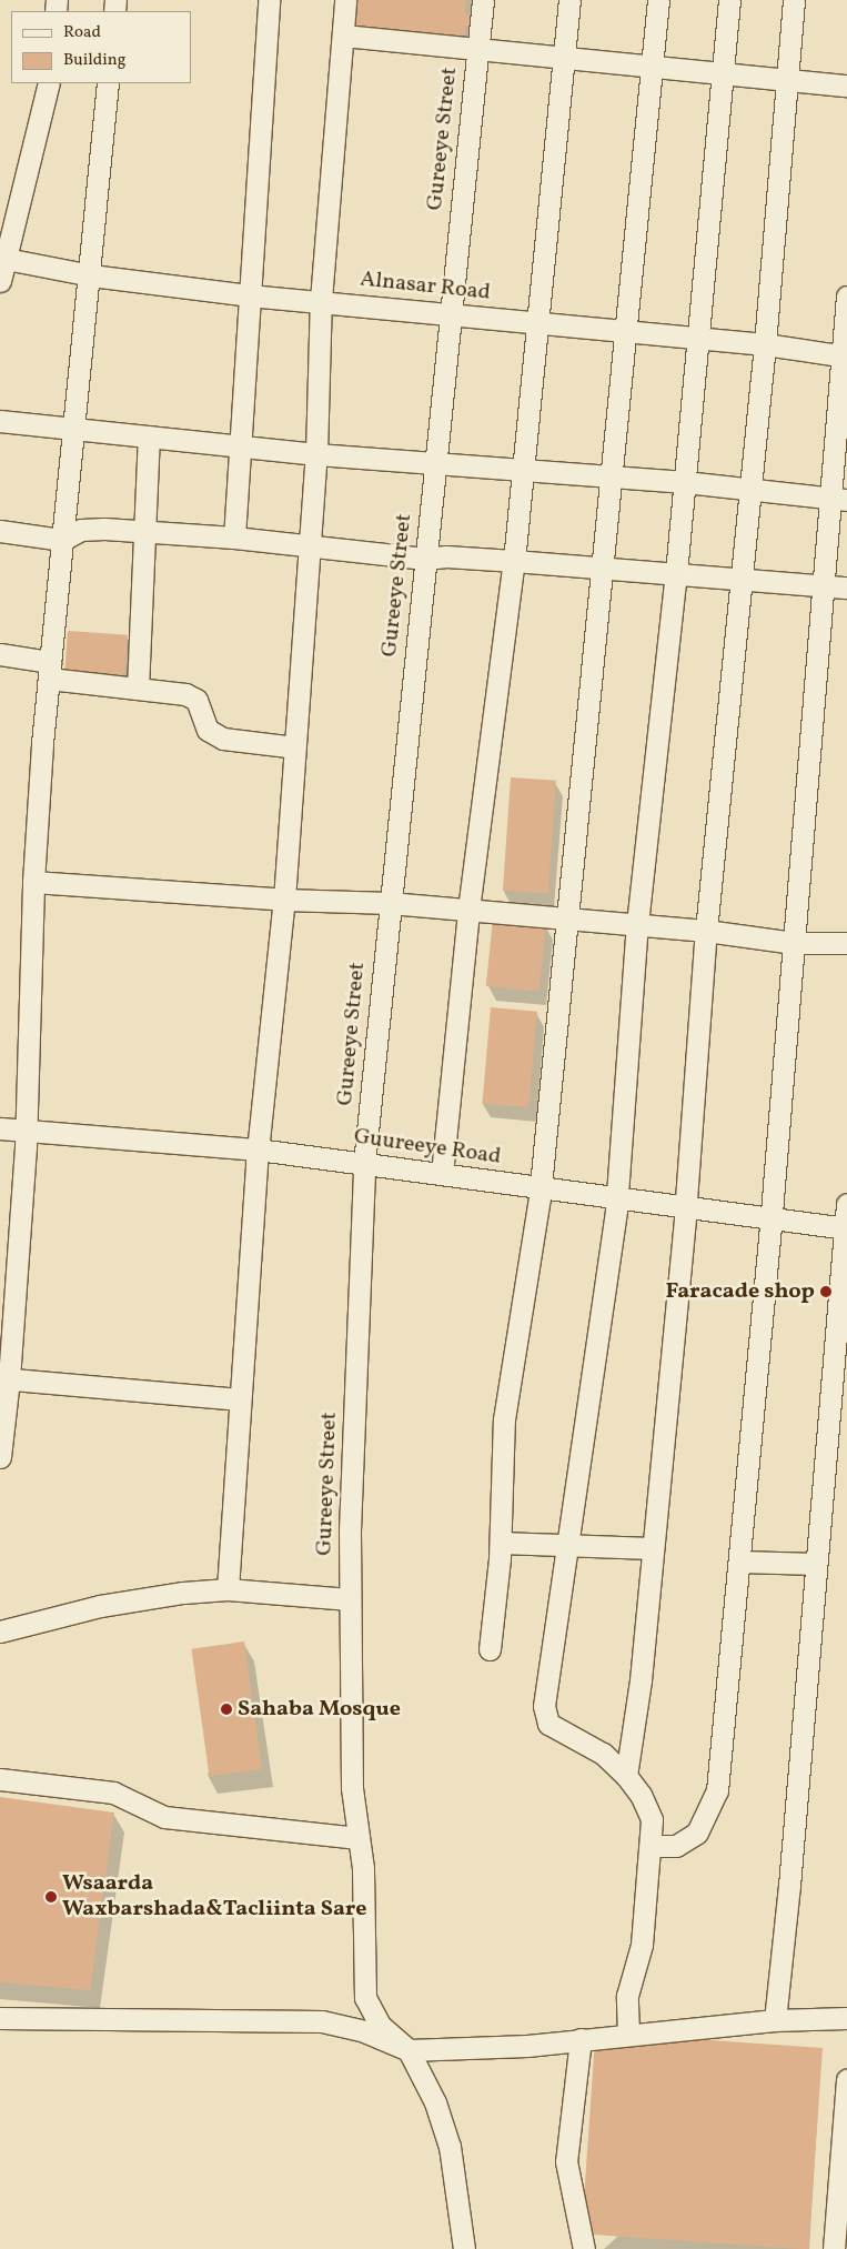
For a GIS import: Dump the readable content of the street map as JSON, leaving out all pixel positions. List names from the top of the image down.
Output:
{
  "streets": {
    "street": ["Gureeye Street", "Alnasar Road", "Guureeye Road"]
  },
  "crossings": [
    ["Gureeye Street", "Alnasar Road"],
    ["Gureeye Street", "Guureeye Road"]
  ],
  "places": ["Faracade shop", "Sahaba Mosque", "Wsaarda Waxbarshada&Tacliinta Sare"],
  "legend": ["Road", "Building"]
}
